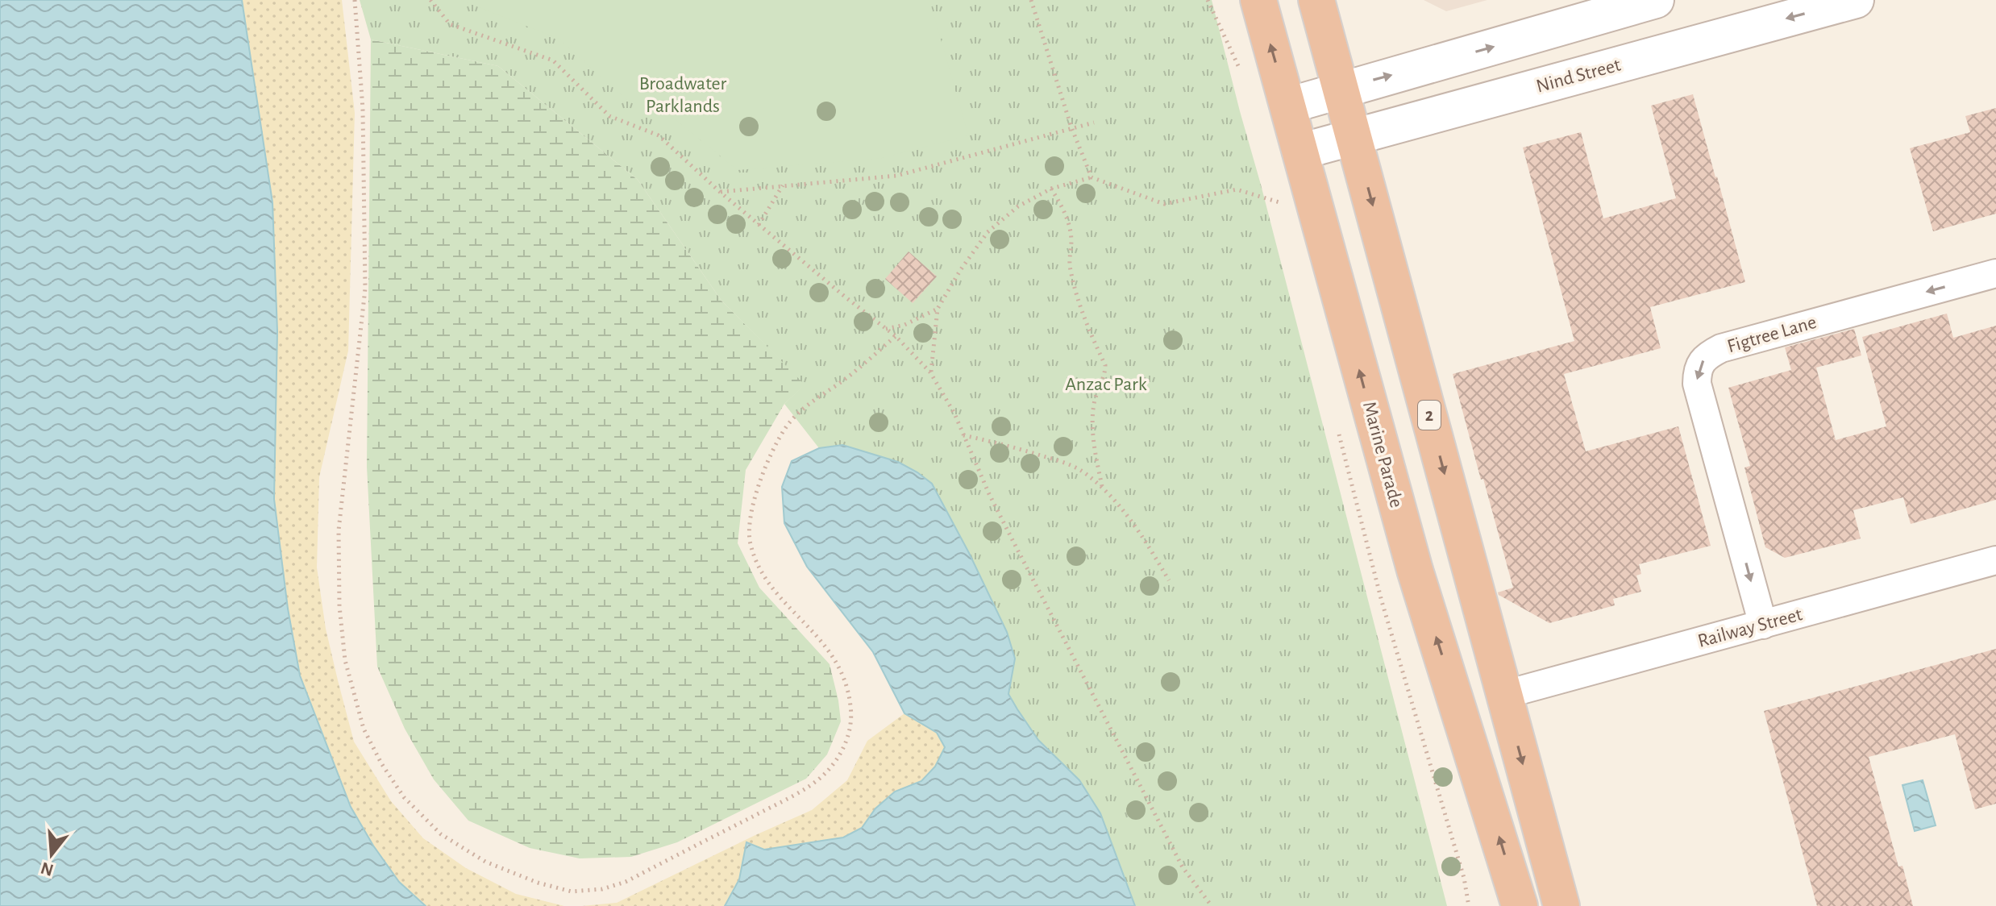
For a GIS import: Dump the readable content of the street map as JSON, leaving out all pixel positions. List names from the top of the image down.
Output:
{
  "streets": {
    "highway": ["2", "Marine Parade"],
    "street": ["Nind Street", "Figtree Lane", "Railway Street"]
  },
  "crossings": [
    ["Nind Street", "2"],
    ["Nind Street", "Marine Parade"],
    ["Figtree Lane", "Railway Street"],
    ["2", "Railway Street"]
  ],
  "one_way": ["Nind Street"],
  "parks": ["Broadwater Parklands", "Anzac Park"],
  "north": "bottom"
}
